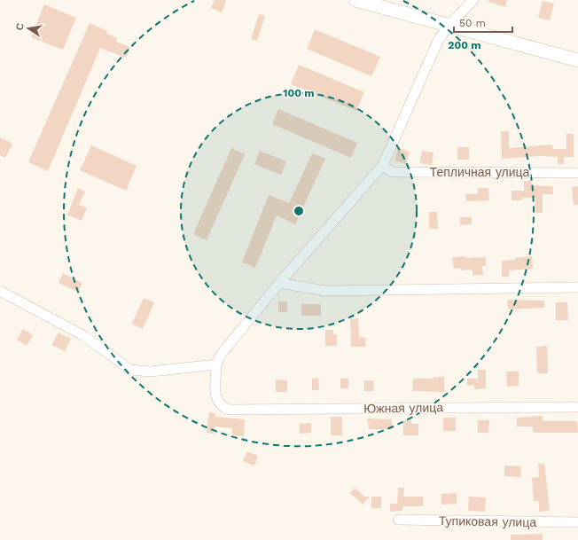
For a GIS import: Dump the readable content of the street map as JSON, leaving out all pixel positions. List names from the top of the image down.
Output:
{
  "streets": {
    "street": ["Тепличная улица", "Южная улица", "Тупиковая улица"]
  },
  "scale_bar": "50 m",
  "north": "left",
  "rings": ["200 m", "100 m"]
}
